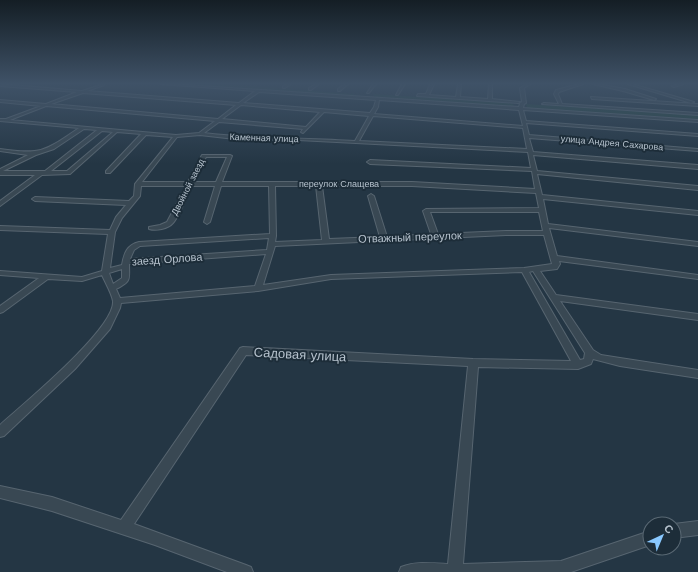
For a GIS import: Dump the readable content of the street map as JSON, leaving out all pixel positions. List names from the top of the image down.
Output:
{
  "streets": {
    "street": [
      "Каменная улица",
      "улица Андрея Сахарова",
      "переулок Слащева",
      "Двойной заезд",
      "Отважный переулок",
      "заезд Орлова",
      "Садовая улица"
    ]
  },
  "crossings": [
    ["переулок Слащева", "Двойной заезд"],
    ["Отважный переулок", "заезд Орлова"]
  ],
  "north": "top right"
}
